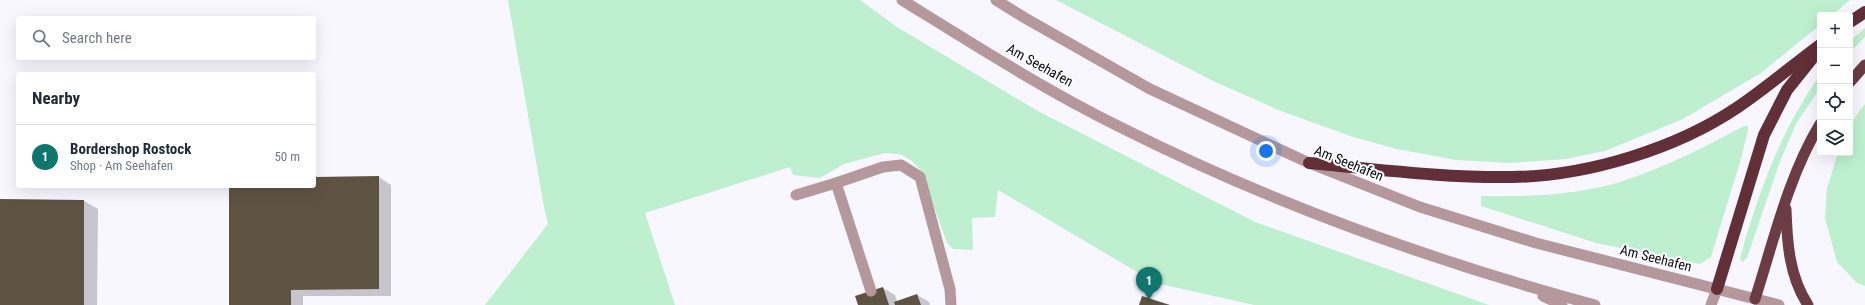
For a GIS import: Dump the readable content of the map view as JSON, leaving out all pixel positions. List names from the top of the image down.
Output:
{
  "streets": {
    "street": ["Am Seehafen"]
  },
  "page": {
    "map_buttons": ["+", "−"],
    "search": "Search here",
    "heading": "Nearby",
    "list": [
      {
        "mark": "1",
        "name": "Bordershop Rostock",
        "note": "Shop · Am Seehafen",
        "value": "50 m"
      }
    ],
    "pins": "1"
  }
}
